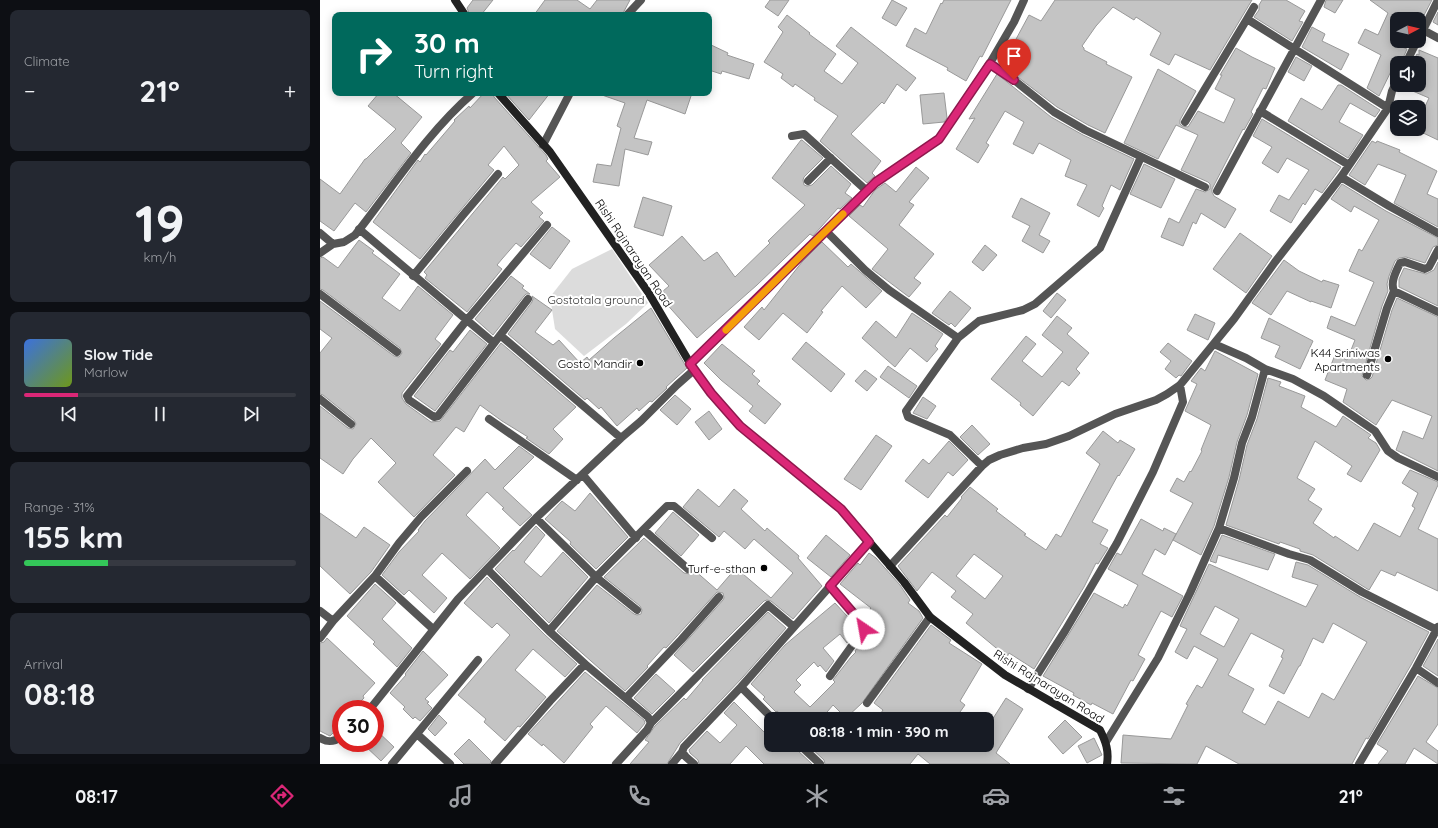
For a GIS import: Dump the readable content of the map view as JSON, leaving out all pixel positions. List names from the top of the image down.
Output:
{
  "streets": {
    "main road": ["Rishi Rajnarayan Road"]
  },
  "parks": ["Gostotala ground"],
  "places": ["K44 Sriniwas Apartments", "Gosto Mandir", "Turf-e-sthan"],
  "north": "right",
  "page": {
    "tile": [
      "Climate",
      ["19", "km/h"],
      ["Range · 31%", "155 km"],
      ["Arrival", "08:18"]
    ],
    "turn": ["30 m", "Turn right"],
    "heat": ["−", "21°", "+"],
    "song": ["Slow Tide", "Marlow"],
    "limit": "30",
    "trip": "08:18 · 1 min · 390 m",
    "tabs": ["08:17", "21°"]
  }
}
